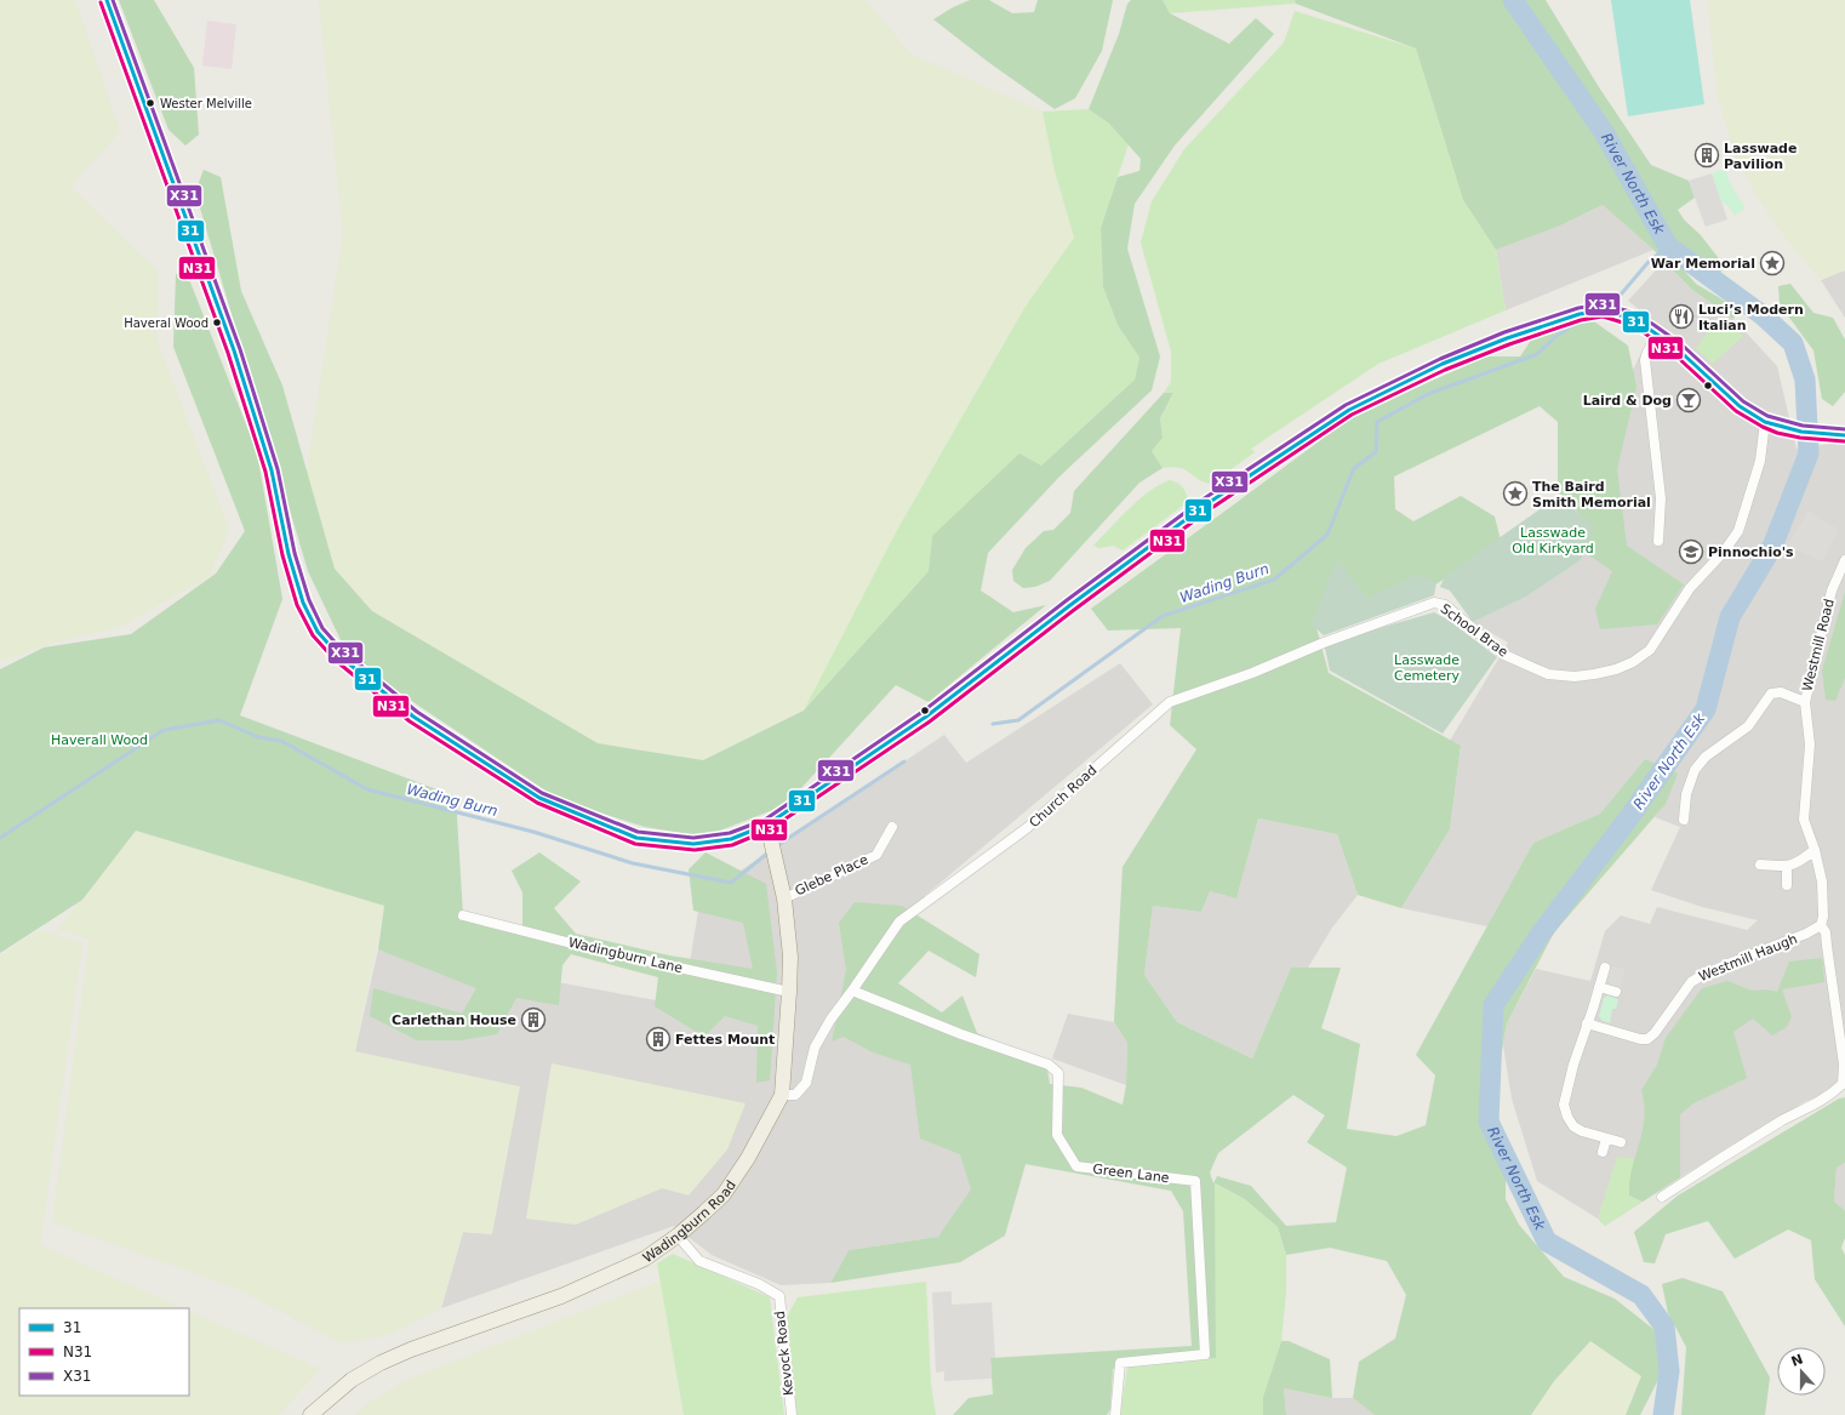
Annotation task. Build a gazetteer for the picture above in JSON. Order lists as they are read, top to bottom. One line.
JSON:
{"streets":{"main road":["Wadingburn Road"],"street":["School Brae","Westmill Road","Church Road","Glebe Place","Wadingburn Lane","Westmill Haugh","Green Lane","Kevock Road"]},"crossings":[["School Brae","Church Road"],["Westmill Road","Westmill Haugh"],["Church Road","Green Lane"],["Church Road","Wadingburn Road"],["Glebe Place","Wadingburn Road"],["Wadingburn Lane","Wadingburn Road"],["Wadingburn Road","Kevock Road"]],"water":["River North Esk","Wading Burn"],"parks":["Lasswade Old Kirkyard","Lasswade Cemetery","Haverall Wood"],"places":{"other":["Wester Melville","Haveral Wood"],"building":["Lasswade Pavilion","Carlethan House","Fettes Mount"],"place":["War Memorial","The Baird Smith Memorial"],"restaurant":["Luci’s Modern Italian"],"bar":["Laird & Dog"],"school or university":["Pinnochio's"]},"lines":["transit line 31","transit line X31","transit line N31"],"legend":["31","N31","X31"],"north":"top"}
